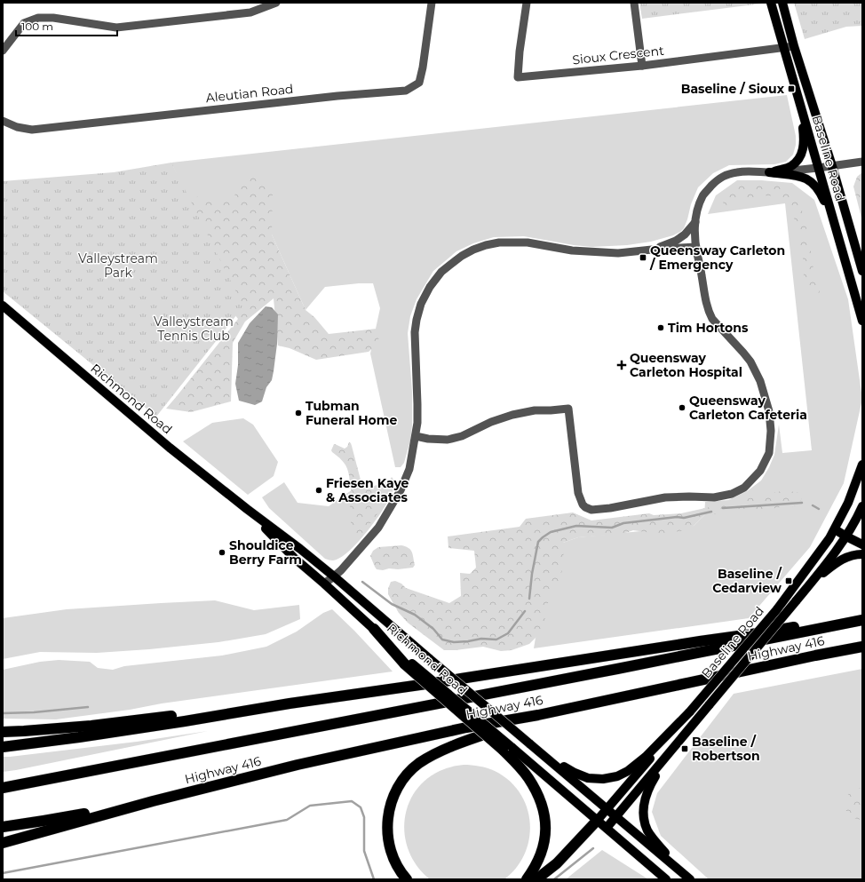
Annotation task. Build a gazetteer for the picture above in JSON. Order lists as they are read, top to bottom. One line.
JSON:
{"streets":{"highway":["Highway 416"],"main road":["Baseline Road","Richmond Road"],"street":["Sioux Crescent","Aleutian Road"]},"crossings":[["Sioux Crescent","Baseline Road"],["Baseline Road","Richmond Road"]],"parks":["Valleystream Park","Valleystream Tennis Club"],"places":{"transit":["Baseline / Sioux","Queensway Carleton / Emergency","Baseline / Cedarview","Baseline / Robertson"],"other":["Tim Hortons","Queensway Carleton Cafeteria","Tubman Funeral Home","Friesen Kaye & Associates","Shouldice Berry Farm"],"health":["Queensway Carleton Hospital"]},"scale_bar":"100 m"}
